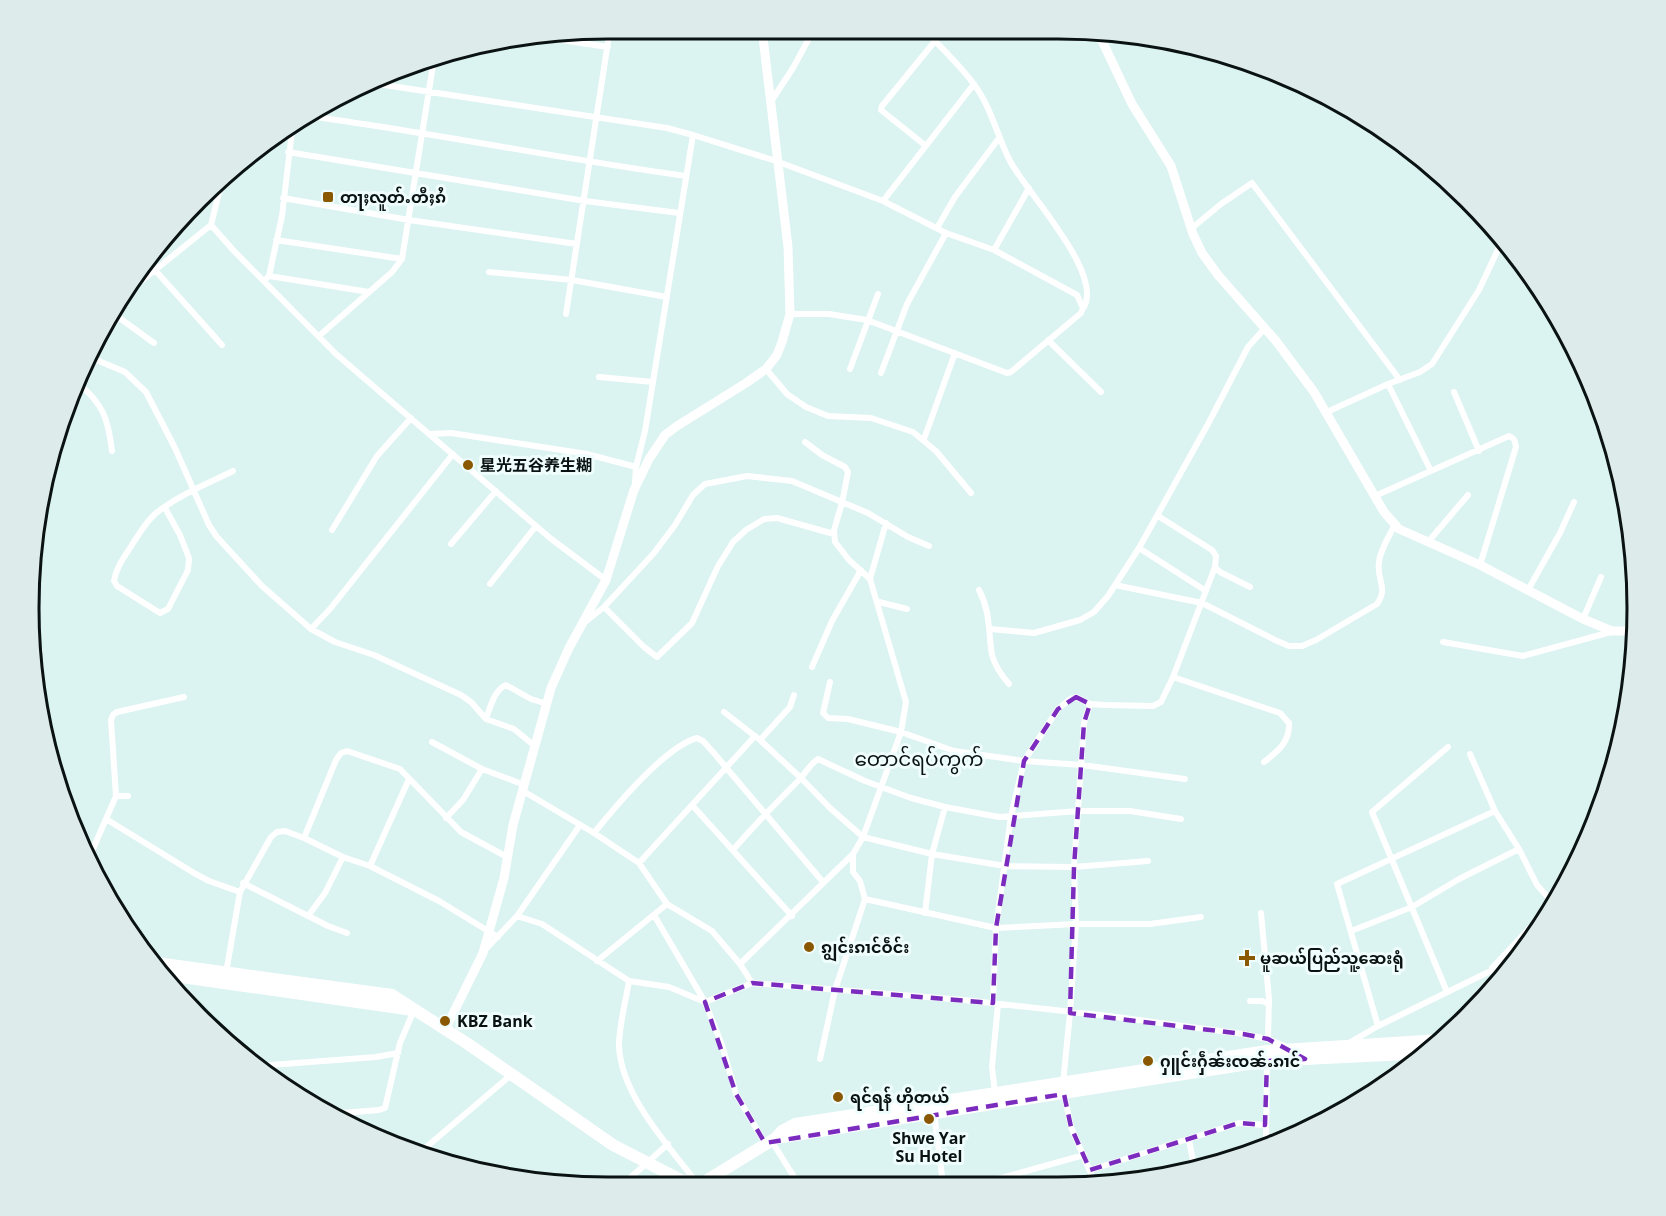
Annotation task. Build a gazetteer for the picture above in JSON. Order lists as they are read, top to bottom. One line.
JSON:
{"districts":["တောင်ရပ်ကွက်"],"places":{"transit":["တႃႈလူတ်ႉတီႈၵႆ"],"other":["星光五谷养生糊","ၵျွင်းၵၢင်ဝဵင်း","KBZ Bank","ႁူင်းႁဵၼ်းၸၼ်ႉၵၢင်","ရင်ရန် ဟိုတယ်","Shwe Yar Su Hotel"],"health":["မူဆယ်ပြည်သူ့ဆေးရုံ"]}}
